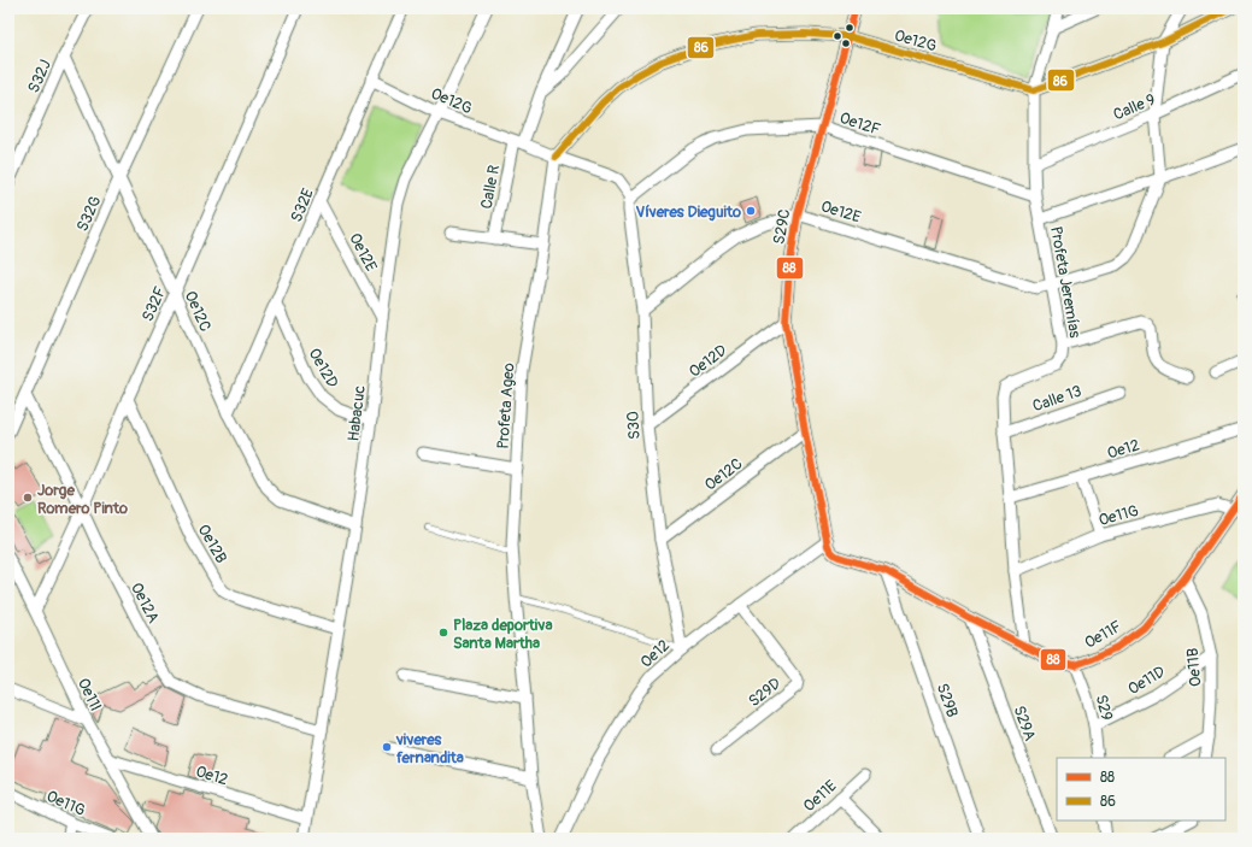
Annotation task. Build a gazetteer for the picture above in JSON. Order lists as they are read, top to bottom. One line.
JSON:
{"streets":{"street":["Oe12G","S32J","Calle 9","Oe12F","Calle R","S32E","Oe12E","S32G","S29C","Profeta Jeremías","S32F","Oe12C","Oe12D","Calle 13","Profeta Ageo","Habacuc","S30","Oe12","Oe11G","Oe12B","Oe12A","Oe11F","Oe11B","Oe11D","S29D","Oe11l","S29B","S29","S29A","Oe11E"]},"crossings":[["Oe12G","Calle R"],["Oe12G","S32E"],["Oe12G","S29C"],["Oe12G","Profeta Jeremías"],["Oe12G","Profeta Ageo"],["Oe12G","Habacuc"],["S32J","Oe12C"],["Calle 9","Profeta Jeremías"],["Oe12F","S29C"],["Oe12F","Profeta Jeremías"],["Oe12F","S30"],["S32E","Oe12E"],["S32E","Oe12C"],["S32E","Oe12D"],["Oe12E","S29C"],["Oe12E","Profeta Jeremías"],["Oe12E","Habacuc"],["Oe12E","S30"],["S32G","Oe12C"],["S32G","Oe12A"],["S29C","Oe12C"],["S29C","Oe12D"],["S29C","Oe12"],["S29C","Oe11F"],["Profeta Jeremías","Calle 13"],["Profeta Jeremías","Oe12"],["Profeta Jeremías","Oe11G"],["Profeta Jeremías","Oe11F"],["S32F","Oe12C"],["S32F","Oe12B"],["S32F","Oe12A"],["S32F","Oe11l"],["Oe12C","Habacuc"],["Oe12C","S30"],["Oe12D","Habacuc"],["Oe12D","S30"],["Habacuc","Oe12"],["Habacuc","Oe12B"],["Habacuc","Oe12A"],["S30","Oe12"],["Oe12","Oe11F"],["Oe12","S29D"],["Oe12","Oe11l"],["Oe11G","Oe11F"],["Oe11F","Oe11B"],["Oe11F","S29B"],["Oe11F","S29"],["Oe11F","S29A"],["Oe11B","Oe11D"],["Oe11D","S29"]],"places":["Víveres Dieguito","Jorge Romero Pinto","Plaza deportiva Santa Martha","viveres fernandita"],"lines":["transit line 88","transit line 86"],"legend":["88","86"]}
